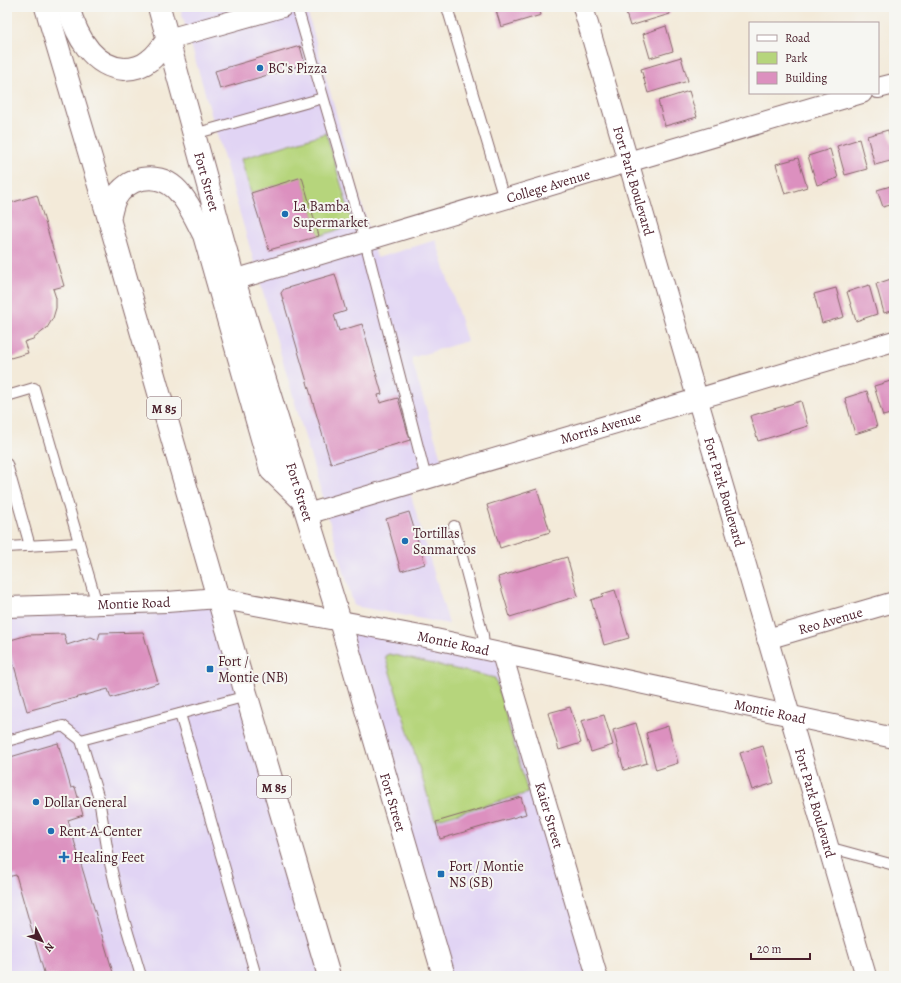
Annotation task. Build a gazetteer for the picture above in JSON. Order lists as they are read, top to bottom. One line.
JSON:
{"streets":{"main road":["Fort Street","M 85"],"street":["Fort Park Boulevard","College Avenue","Morris Avenue","Montie Road","Reo Avenue","Kaier Street"]},"crossings":[["Fort Park Boulevard","College Avenue"],["Fort Park Boulevard","Morris Avenue"],["Fort Park Boulevard","Montie Road"],["Fort Park Boulevard","Reo Avenue"],["Fort Street","College Avenue"],["Fort Street","Morris Avenue"],["Fort Street","Montie Road"],["M 85","Montie Road"],["Montie Road","Kaier Street"]],"places":{"other":["BC's Pizza","La Bamba Supermarket","Tortillas Sanmarcos","Dollar General","Rent-A-Center"],"transit":["Fort / Montie (NB)","Fort / Montie NS (SB)"],"health":["Healing Feet"]},"legend":["Road","Park","Building"],"scale_bar":"20 m","north":"bottom right"}
